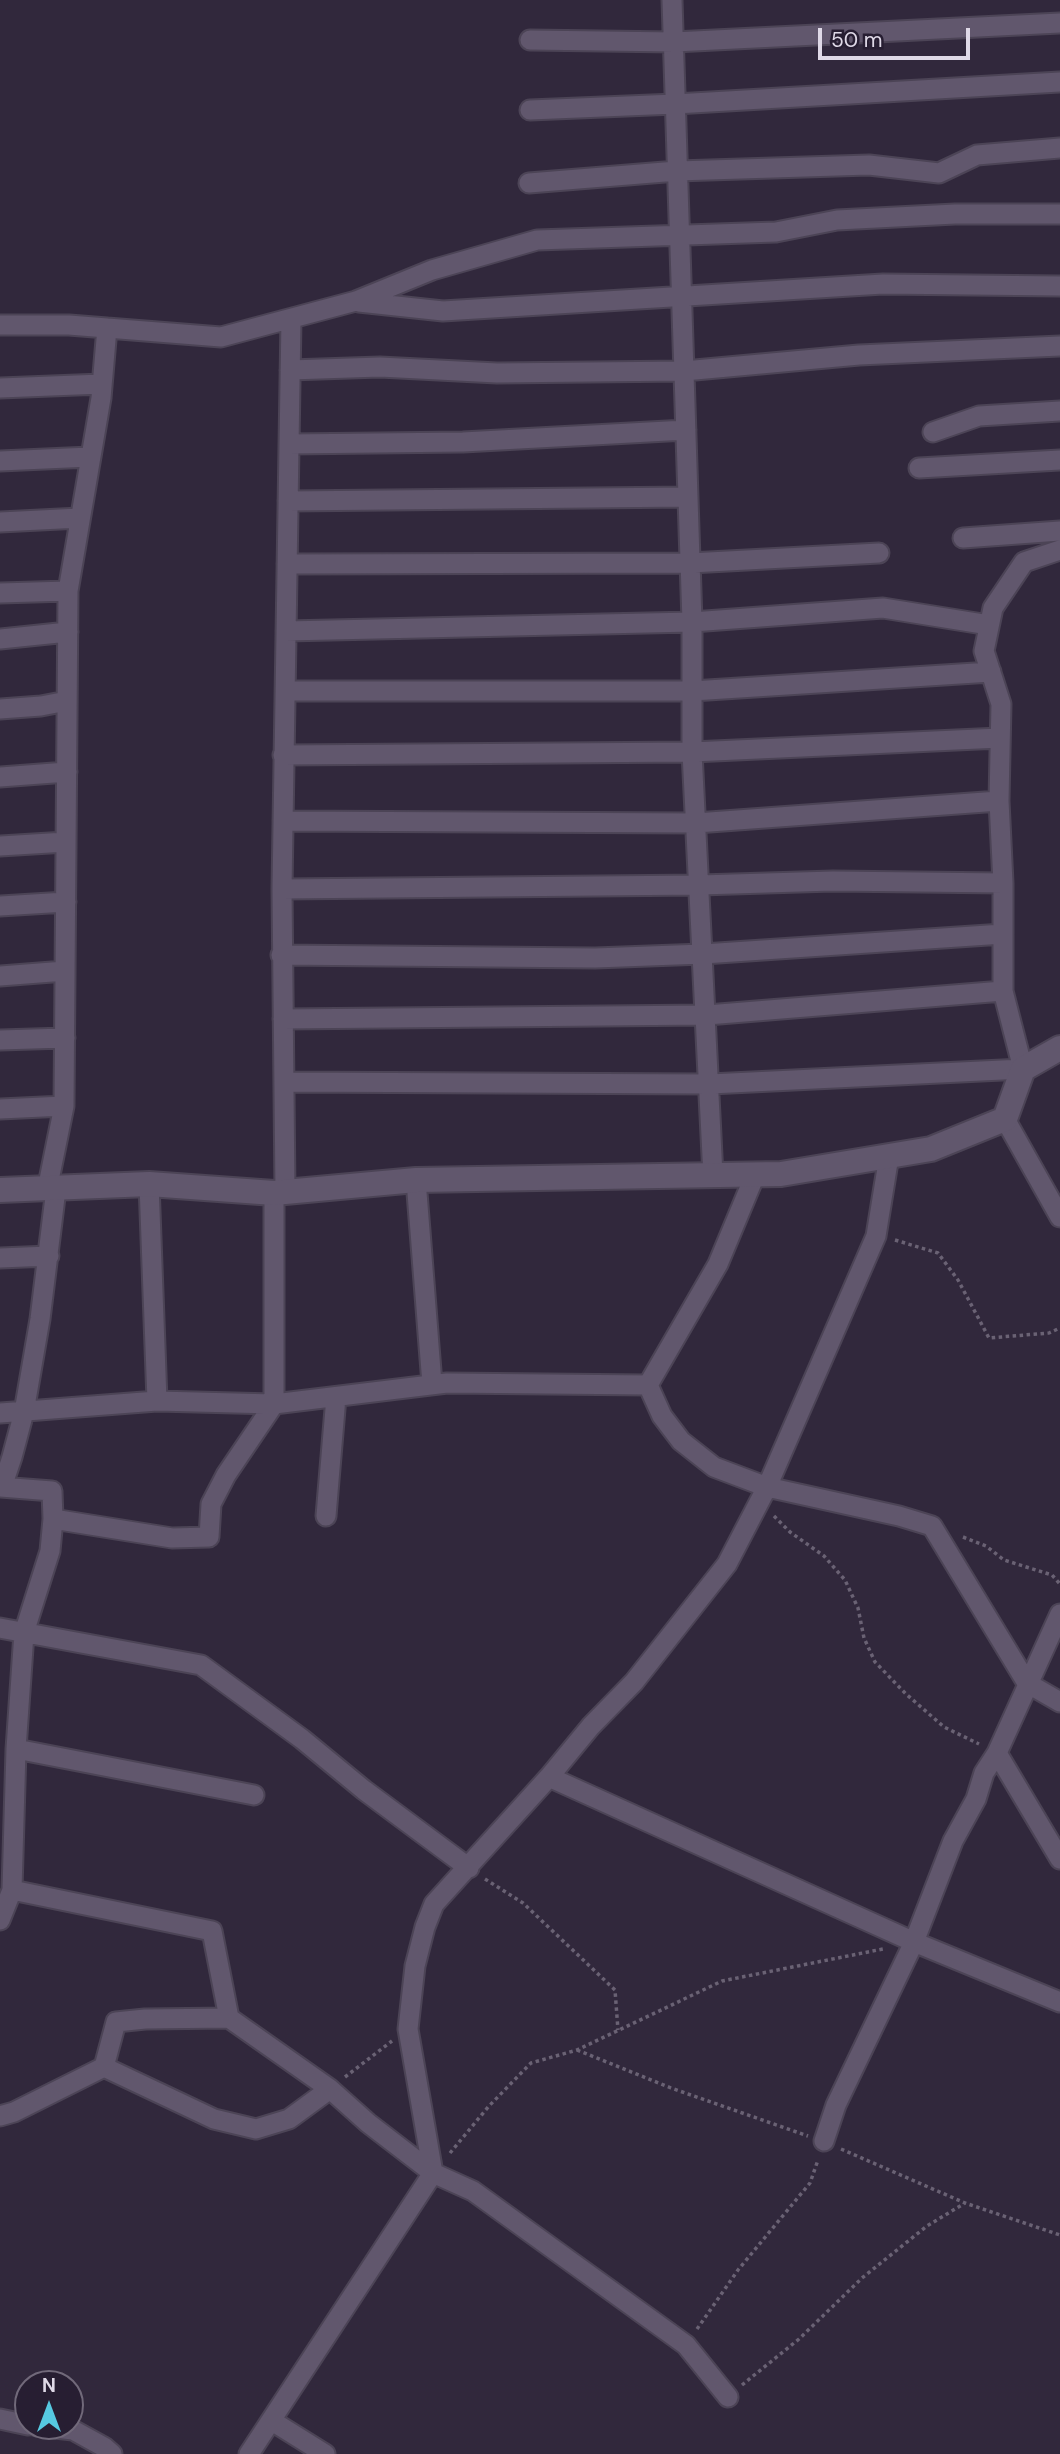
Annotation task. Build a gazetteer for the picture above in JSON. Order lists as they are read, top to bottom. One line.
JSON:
{"scale_bar":"50 m","north":"top"}
